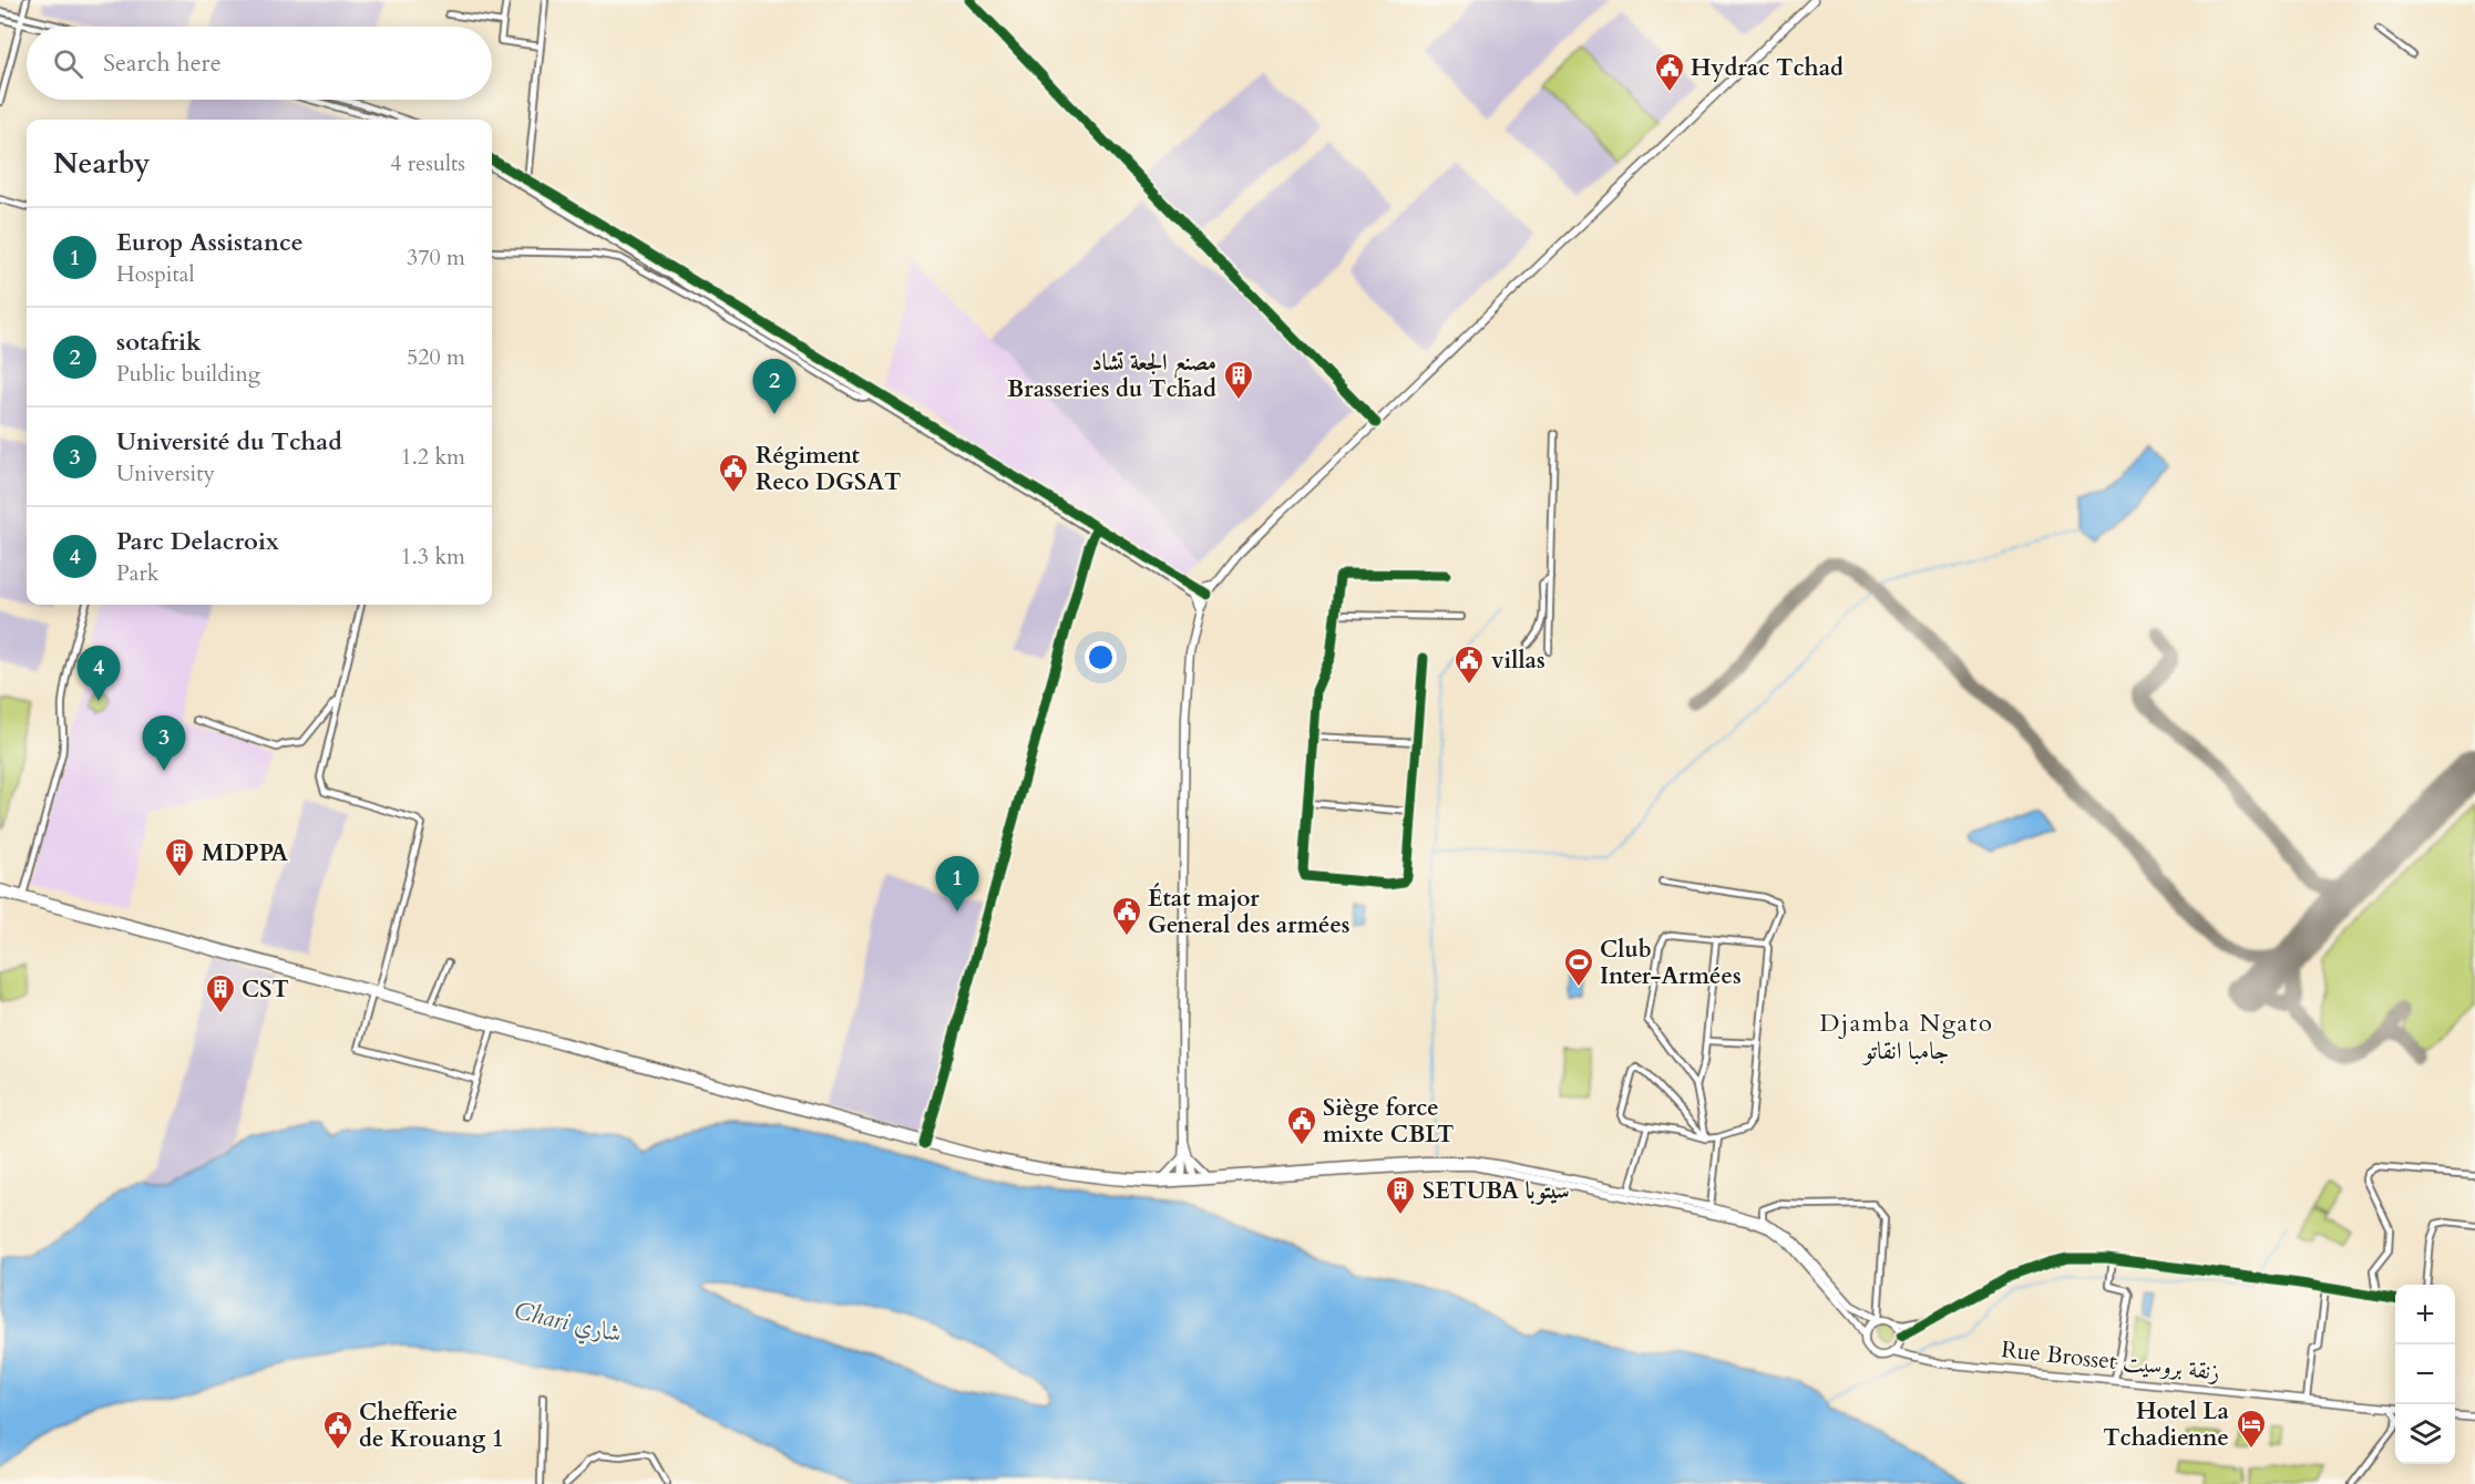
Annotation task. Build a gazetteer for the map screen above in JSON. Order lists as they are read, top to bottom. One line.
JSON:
{"streets":{"main road":["Rue Brosset زنقة بروسيت"]},"districts":["Djamba Ngato جامبا انقاتو"],"water":["Chari شاري"],"places":{"public building":["Hydrac Tchad","Régiment Reco DGSAT","villas","État major General des armées","Siège force mixte CBLT","Chefferie de Krouang 1"],"building":["مصنع الجعة تشاد Brasseries du Tchad","MDPPA","CST","SETUBA سيتوبا"],"sports":["Club Inter-Armées"],"hotel":["Hotel La Tchadienne"]},"page":{"search":"Search here","heading":["Nearby","4 results"],"list":[{"mark":"1","name":"Europ Assistance","note":"Hospital","value":"370 m"},{"mark":"2","name":"sotafrik","note":"Public building","value":"520 m"},{"mark":"3","name":"Université du Tchad","note":"University","value":"1.2 km"},{"mark":"4","name":"Parc Delacroix","note":"Park","value":"1.3 km"}],"pins":["2","4","3","1"],"map_buttons":["+","−"]}}
